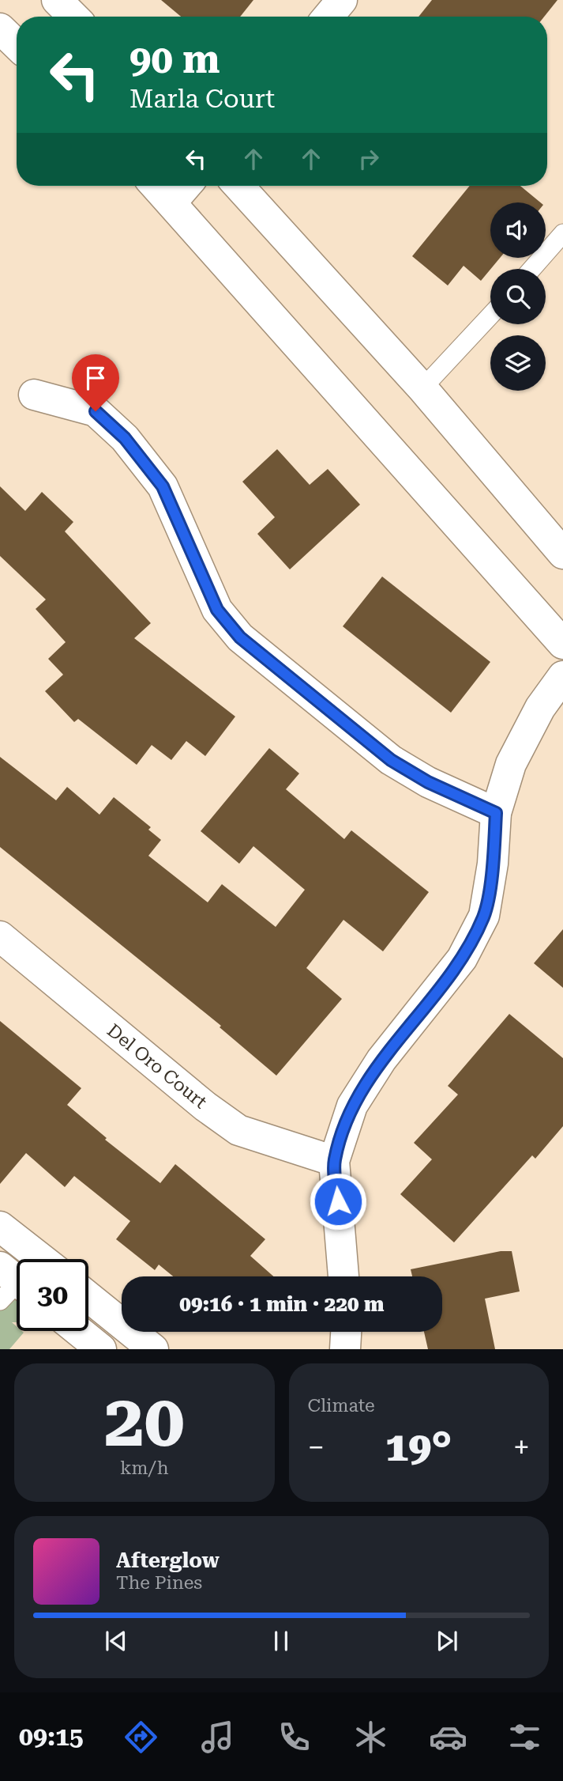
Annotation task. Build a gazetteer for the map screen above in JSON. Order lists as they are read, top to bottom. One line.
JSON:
{"streets":{"street":["Del Oro Court"]},"page":{"turn":["90 m","Marla Court"],"limit":"30","trip":"09:16 · 1 min · 220 m","tile":[["20","km/h"],"Climate"],"heat":["−","19°","+"],"song":["Afterglow","The Pines"],"tabs":"09:15"}}
